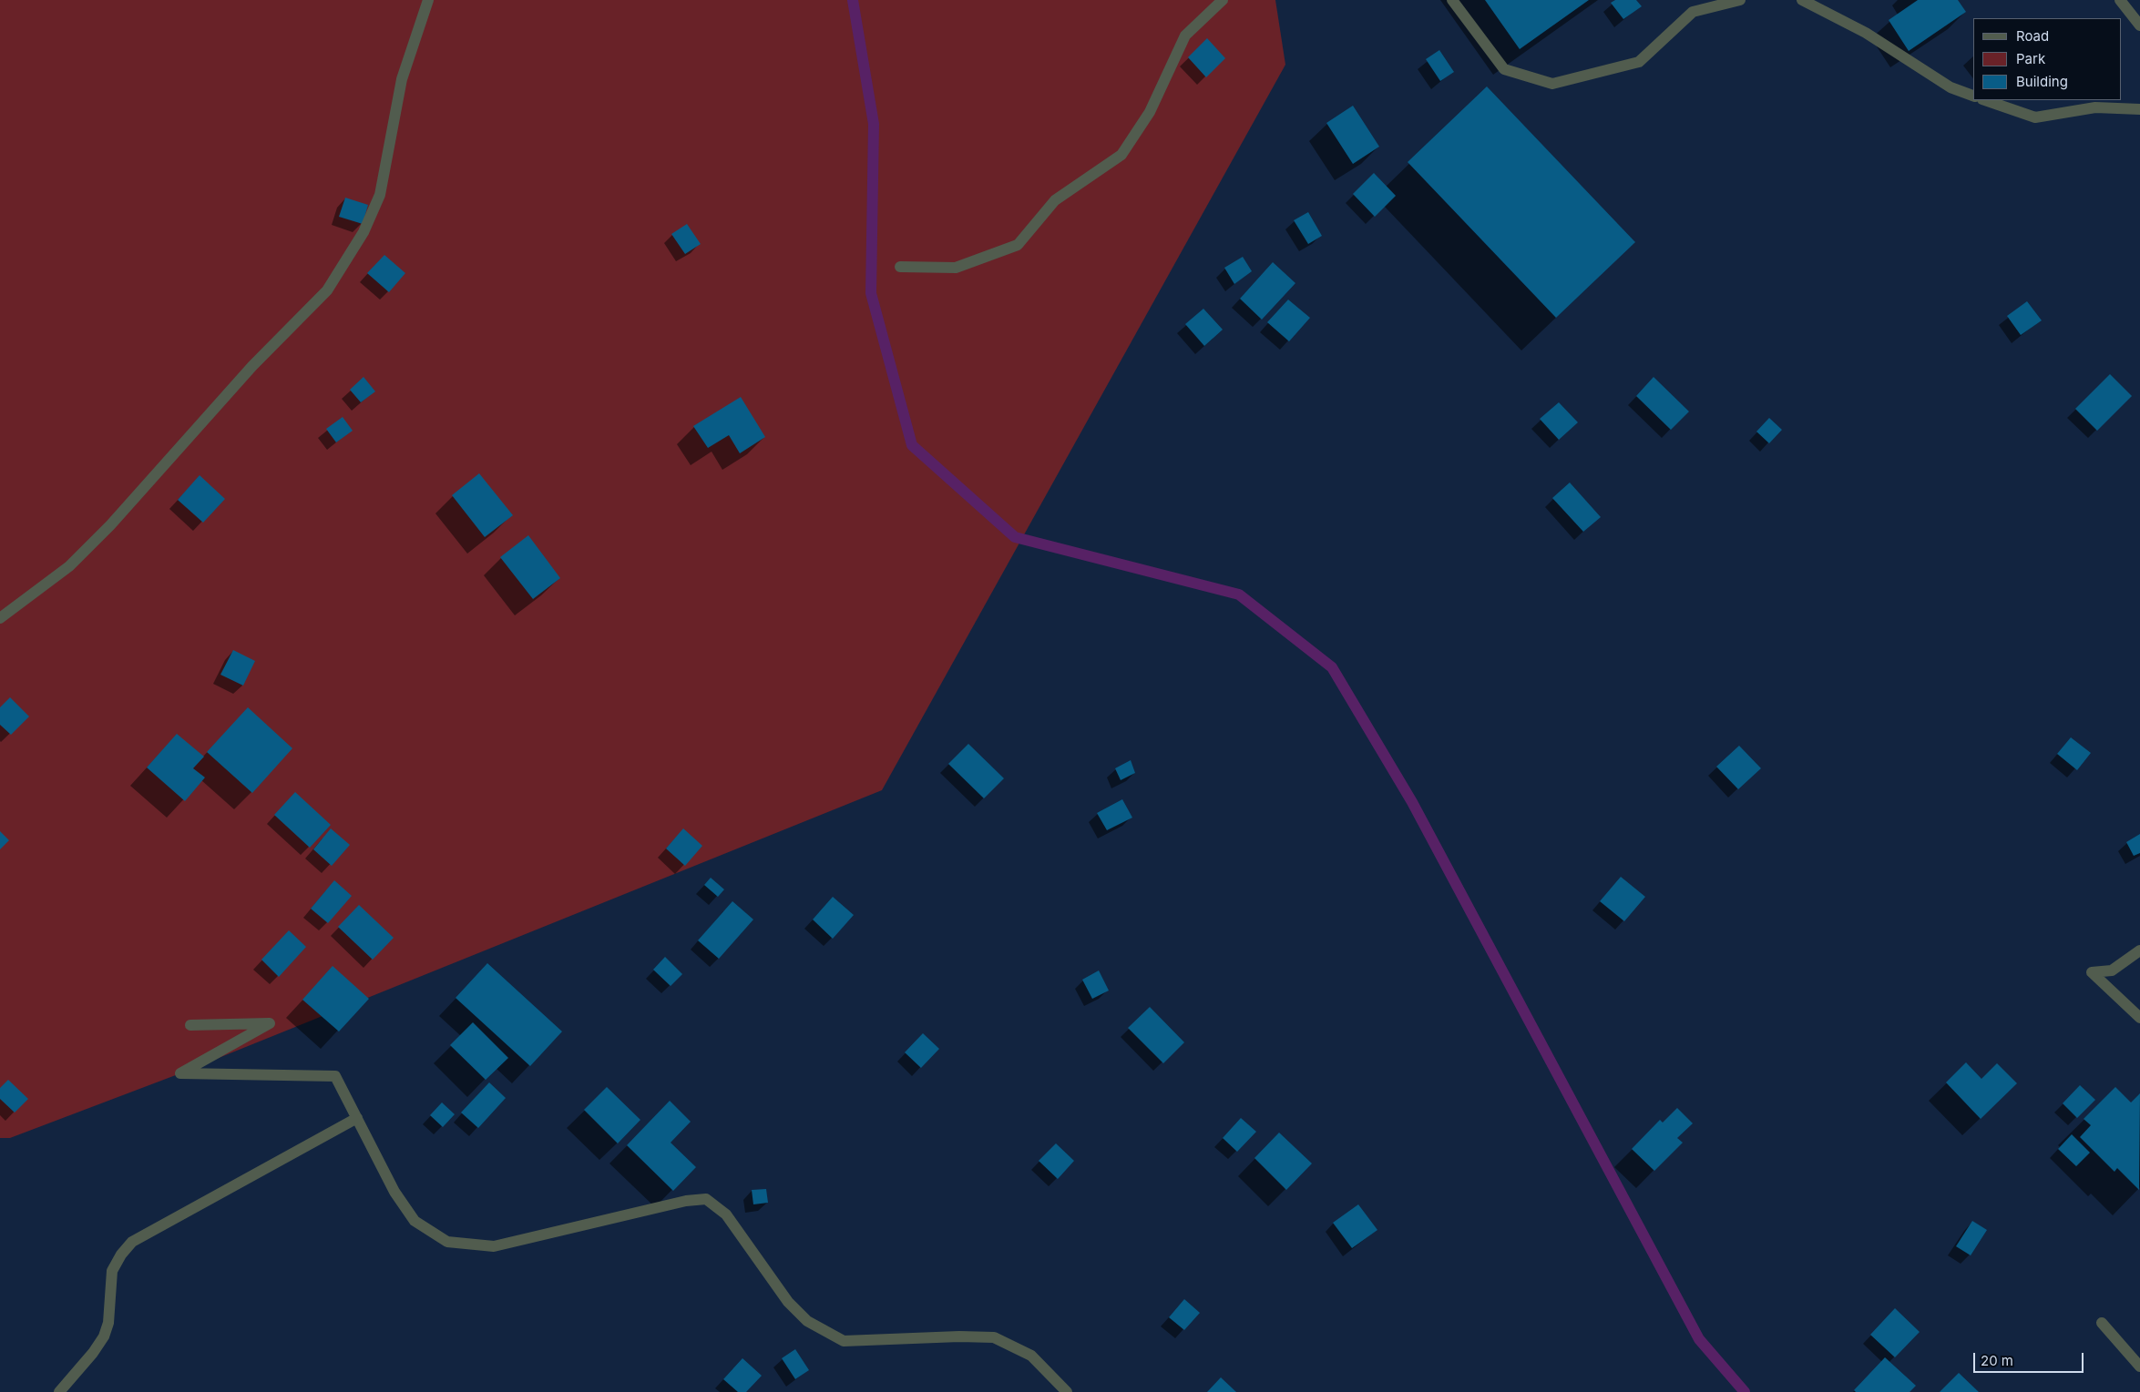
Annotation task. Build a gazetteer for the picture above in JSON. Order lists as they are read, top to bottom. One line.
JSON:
{"legend":["Road","Park","Building"],"scale_bar":"20 m"}
